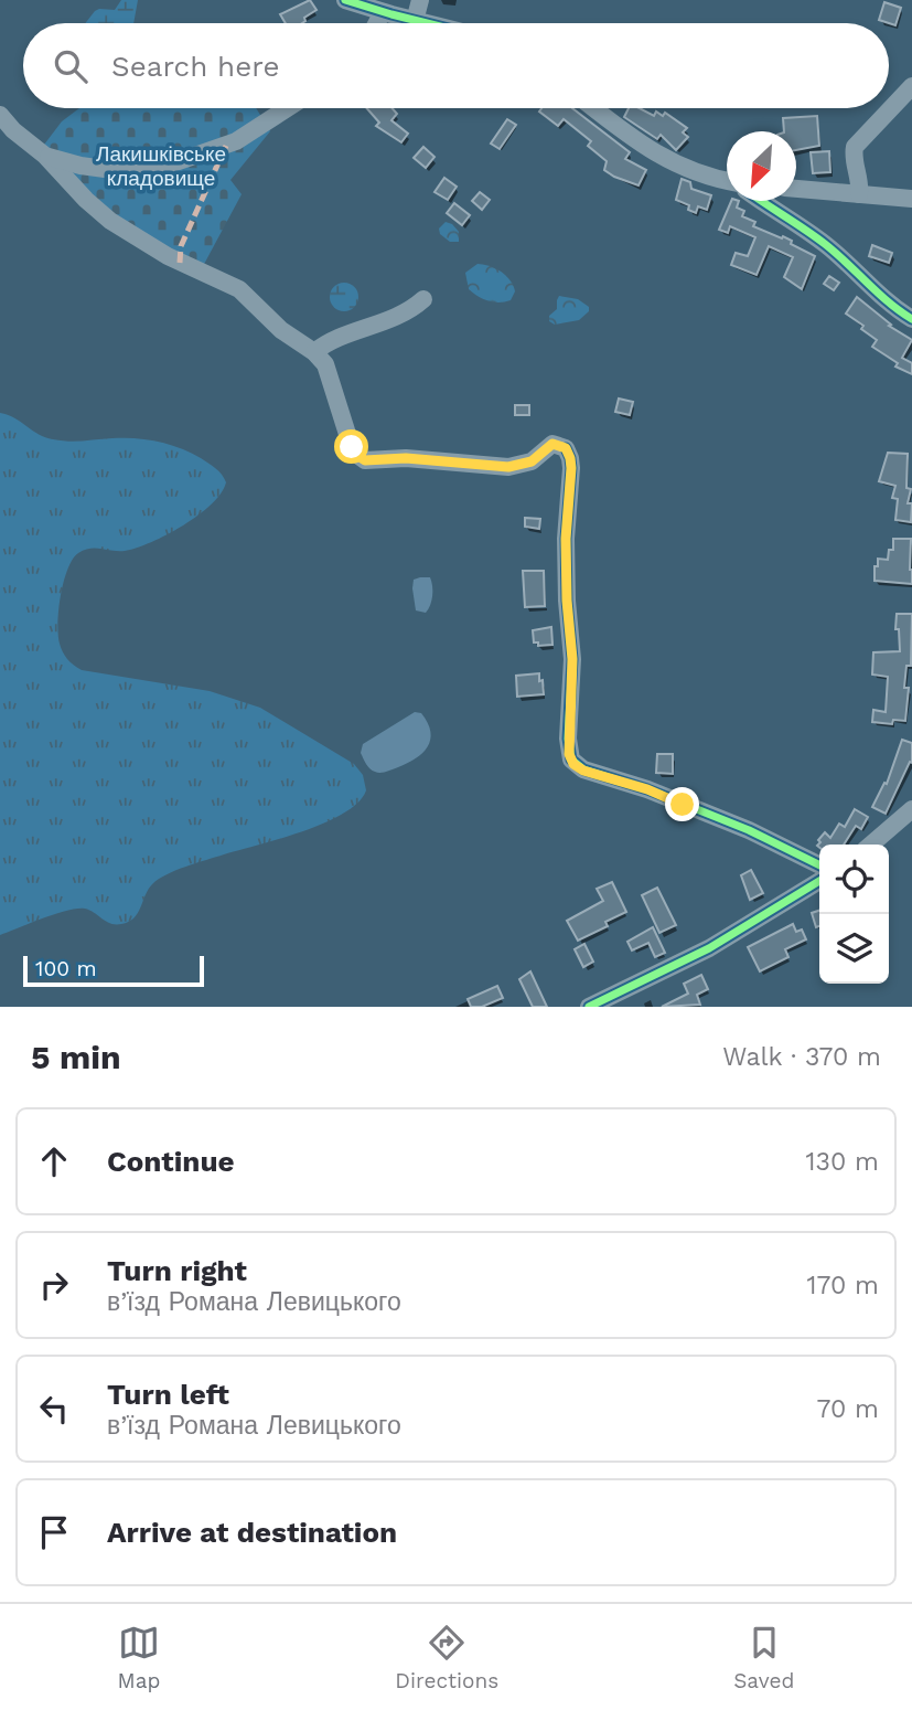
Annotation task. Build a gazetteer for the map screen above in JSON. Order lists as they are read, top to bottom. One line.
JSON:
{"parks":["Лакишківське кладовище"],"scale_bar":"100 m","north":"bottom left","page":{"search":"Search here","scale":"100 m","heading":["5 min","Walk · 370 m"],"list":[["Continue","130 m"],["Turn right","в’їзд Романа Левицького","170 m"],["Turn left","в’їзд Романа Левицького","70 m"],"Arrive at destination"],"nav":["Map","Directions","Saved"]}}
